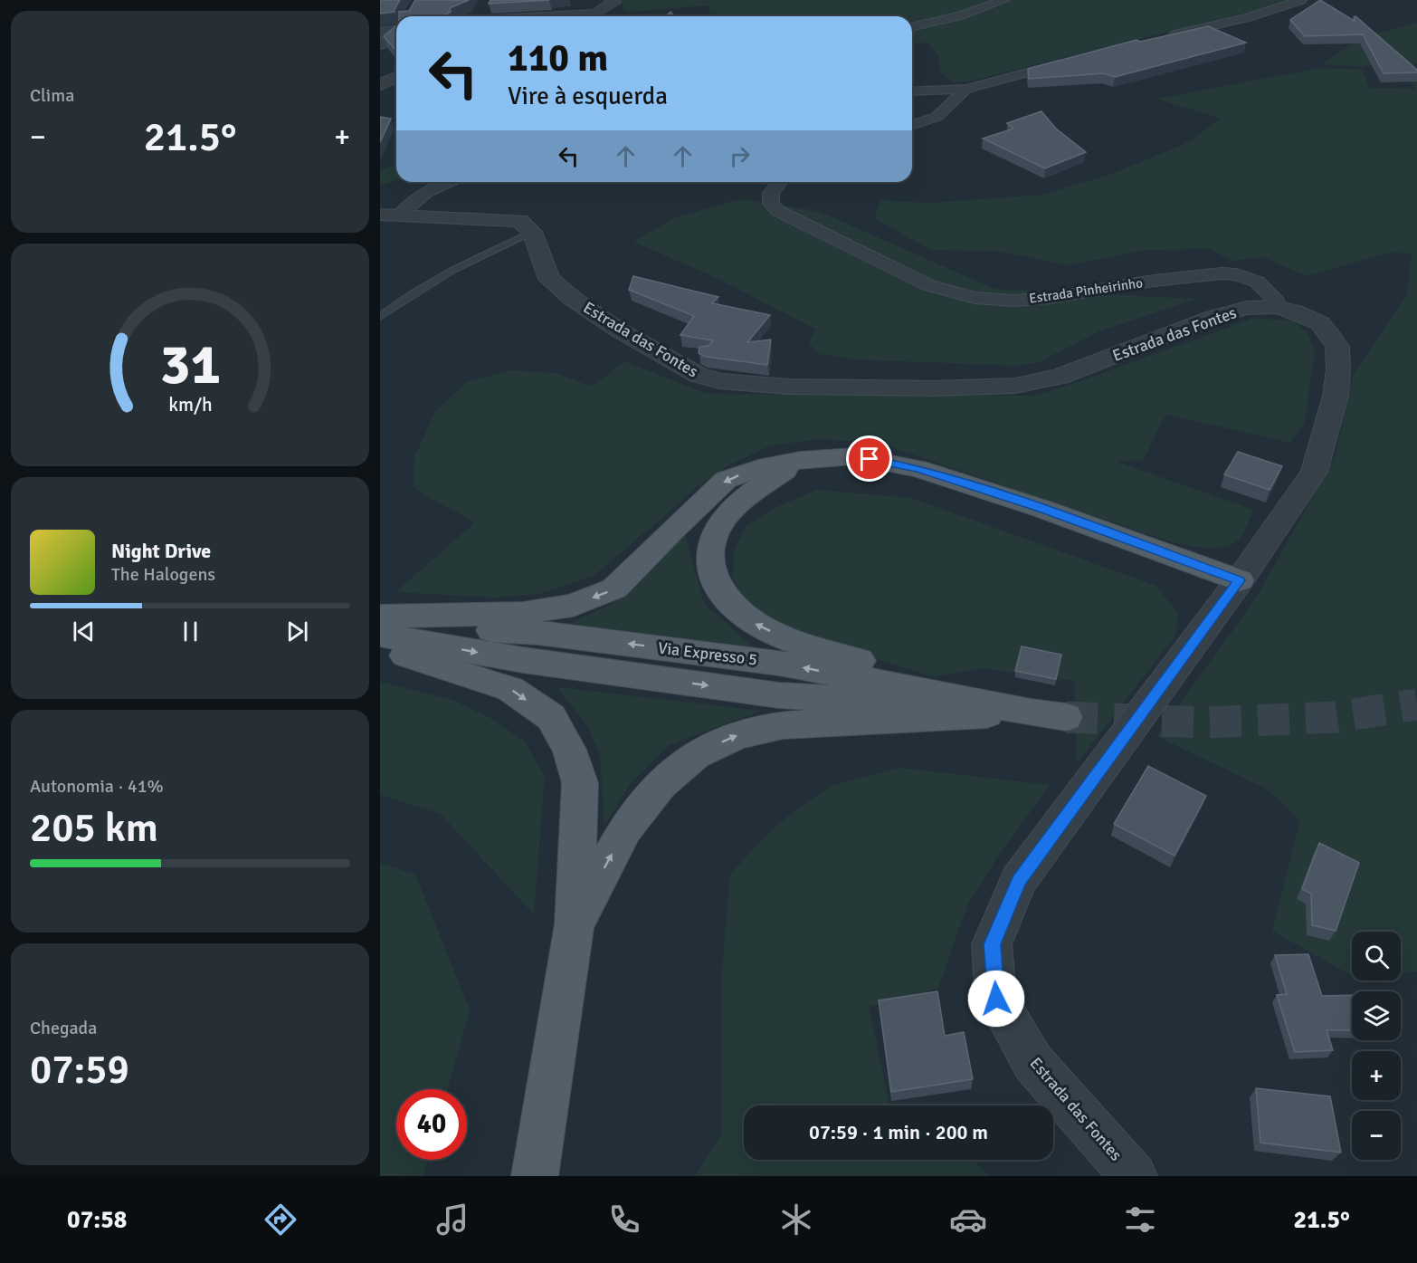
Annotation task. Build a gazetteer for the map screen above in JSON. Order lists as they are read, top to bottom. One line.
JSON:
{"streets":{"main road":["Via Expresso 5"],"street":["Estrada Pinheirinho","Estrada das Fontes"]},"crossings":[["Estrada Pinheirinho","Estrada das Fontes"]],"page":{"tile":["Clima",["Autonomia · 41%","205 km"],["Chegada","07:59"]],"turn":["110 m","Vire à esquerda"],"heat":["−","21.5°","+"],"song":["Night Drive","The Halogens"],"map_buttons":["+","−"],"limit":"40","trip":"07:59 · 1 min · 200 m","tabs":["07:58","21.5°"],"gauge":["31","km/h"]}}
